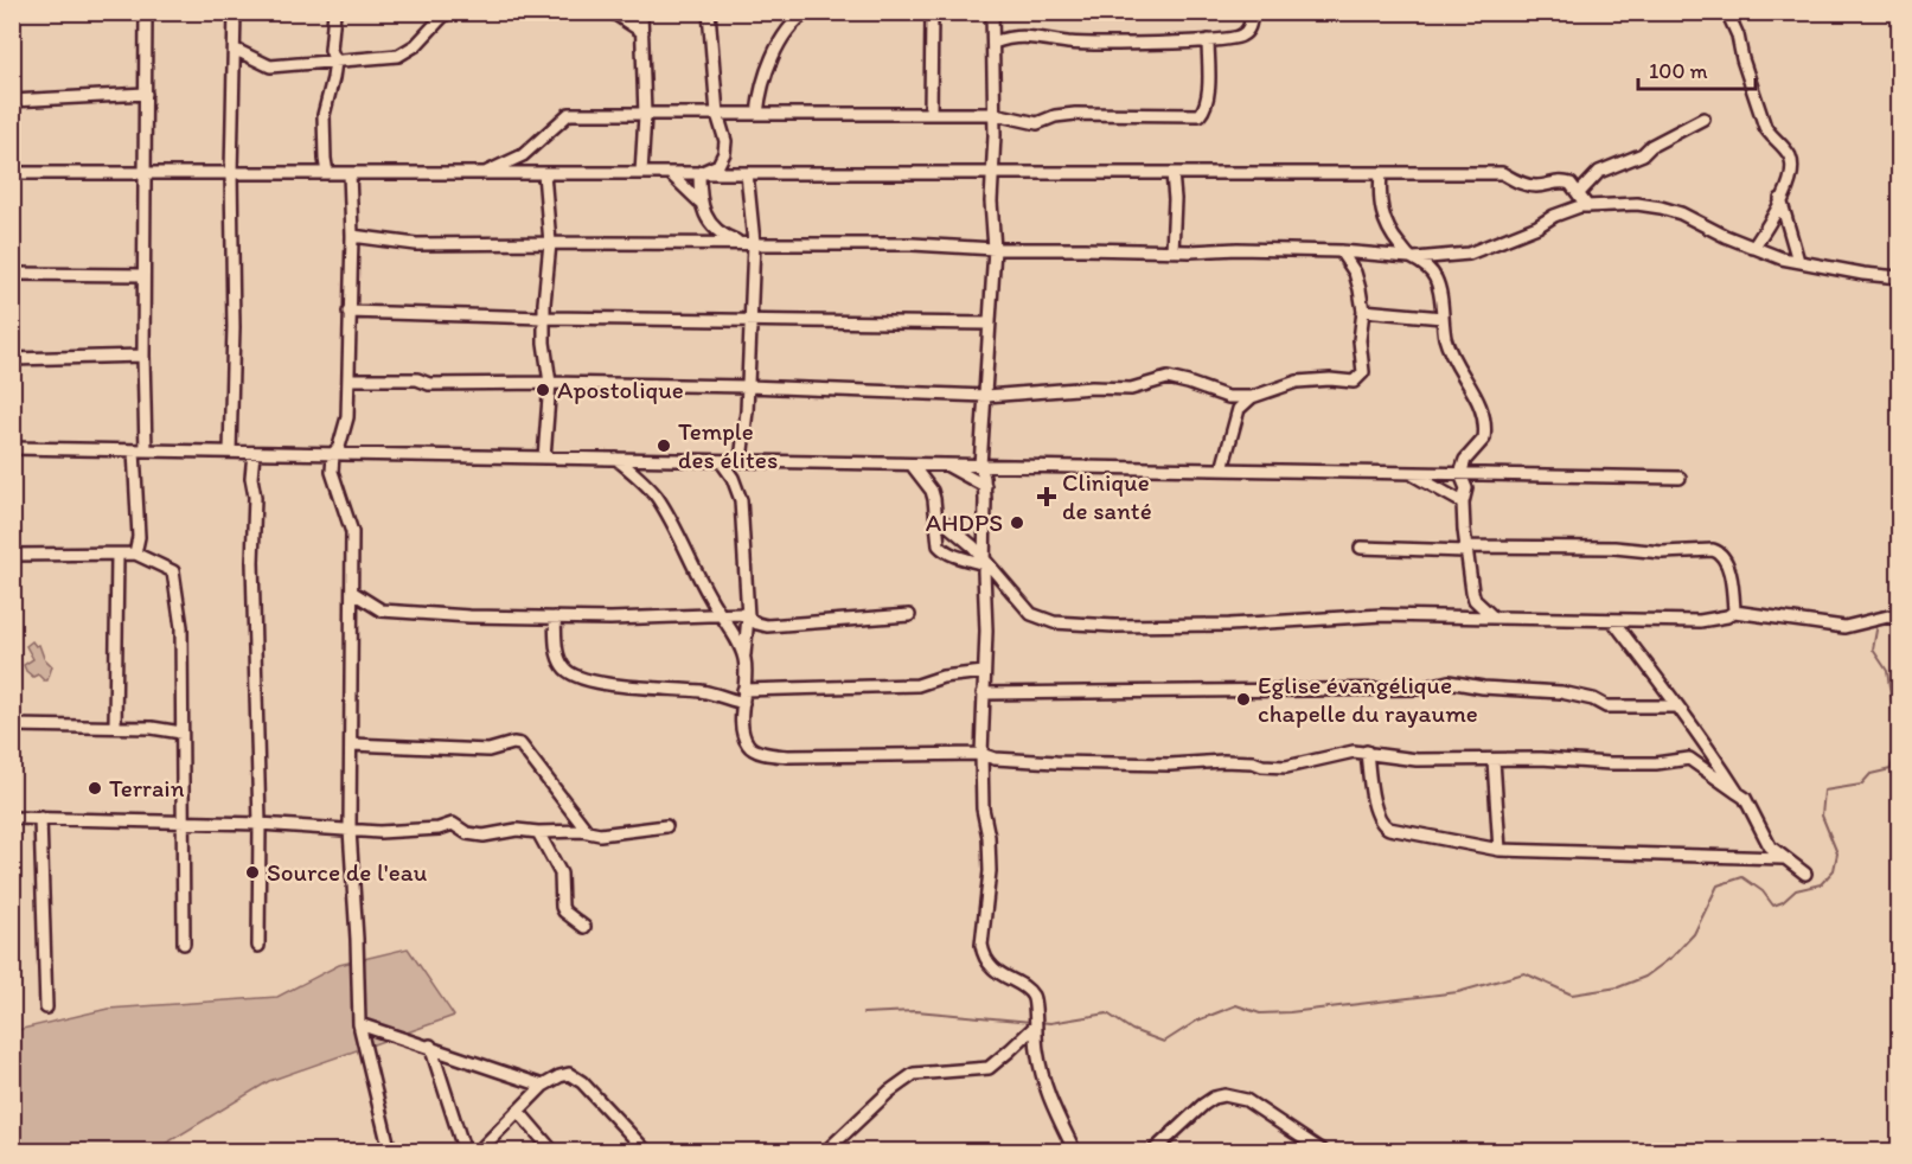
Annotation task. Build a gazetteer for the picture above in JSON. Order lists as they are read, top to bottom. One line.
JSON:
{"places":{"other":["Apostolique","Temple des élites","AHDPS","Eglise évangélique chapelle du rayaume","Terrain","Source de l'eau"],"health":["Clinique de santé"]},"scale_bar":"100 m"}
